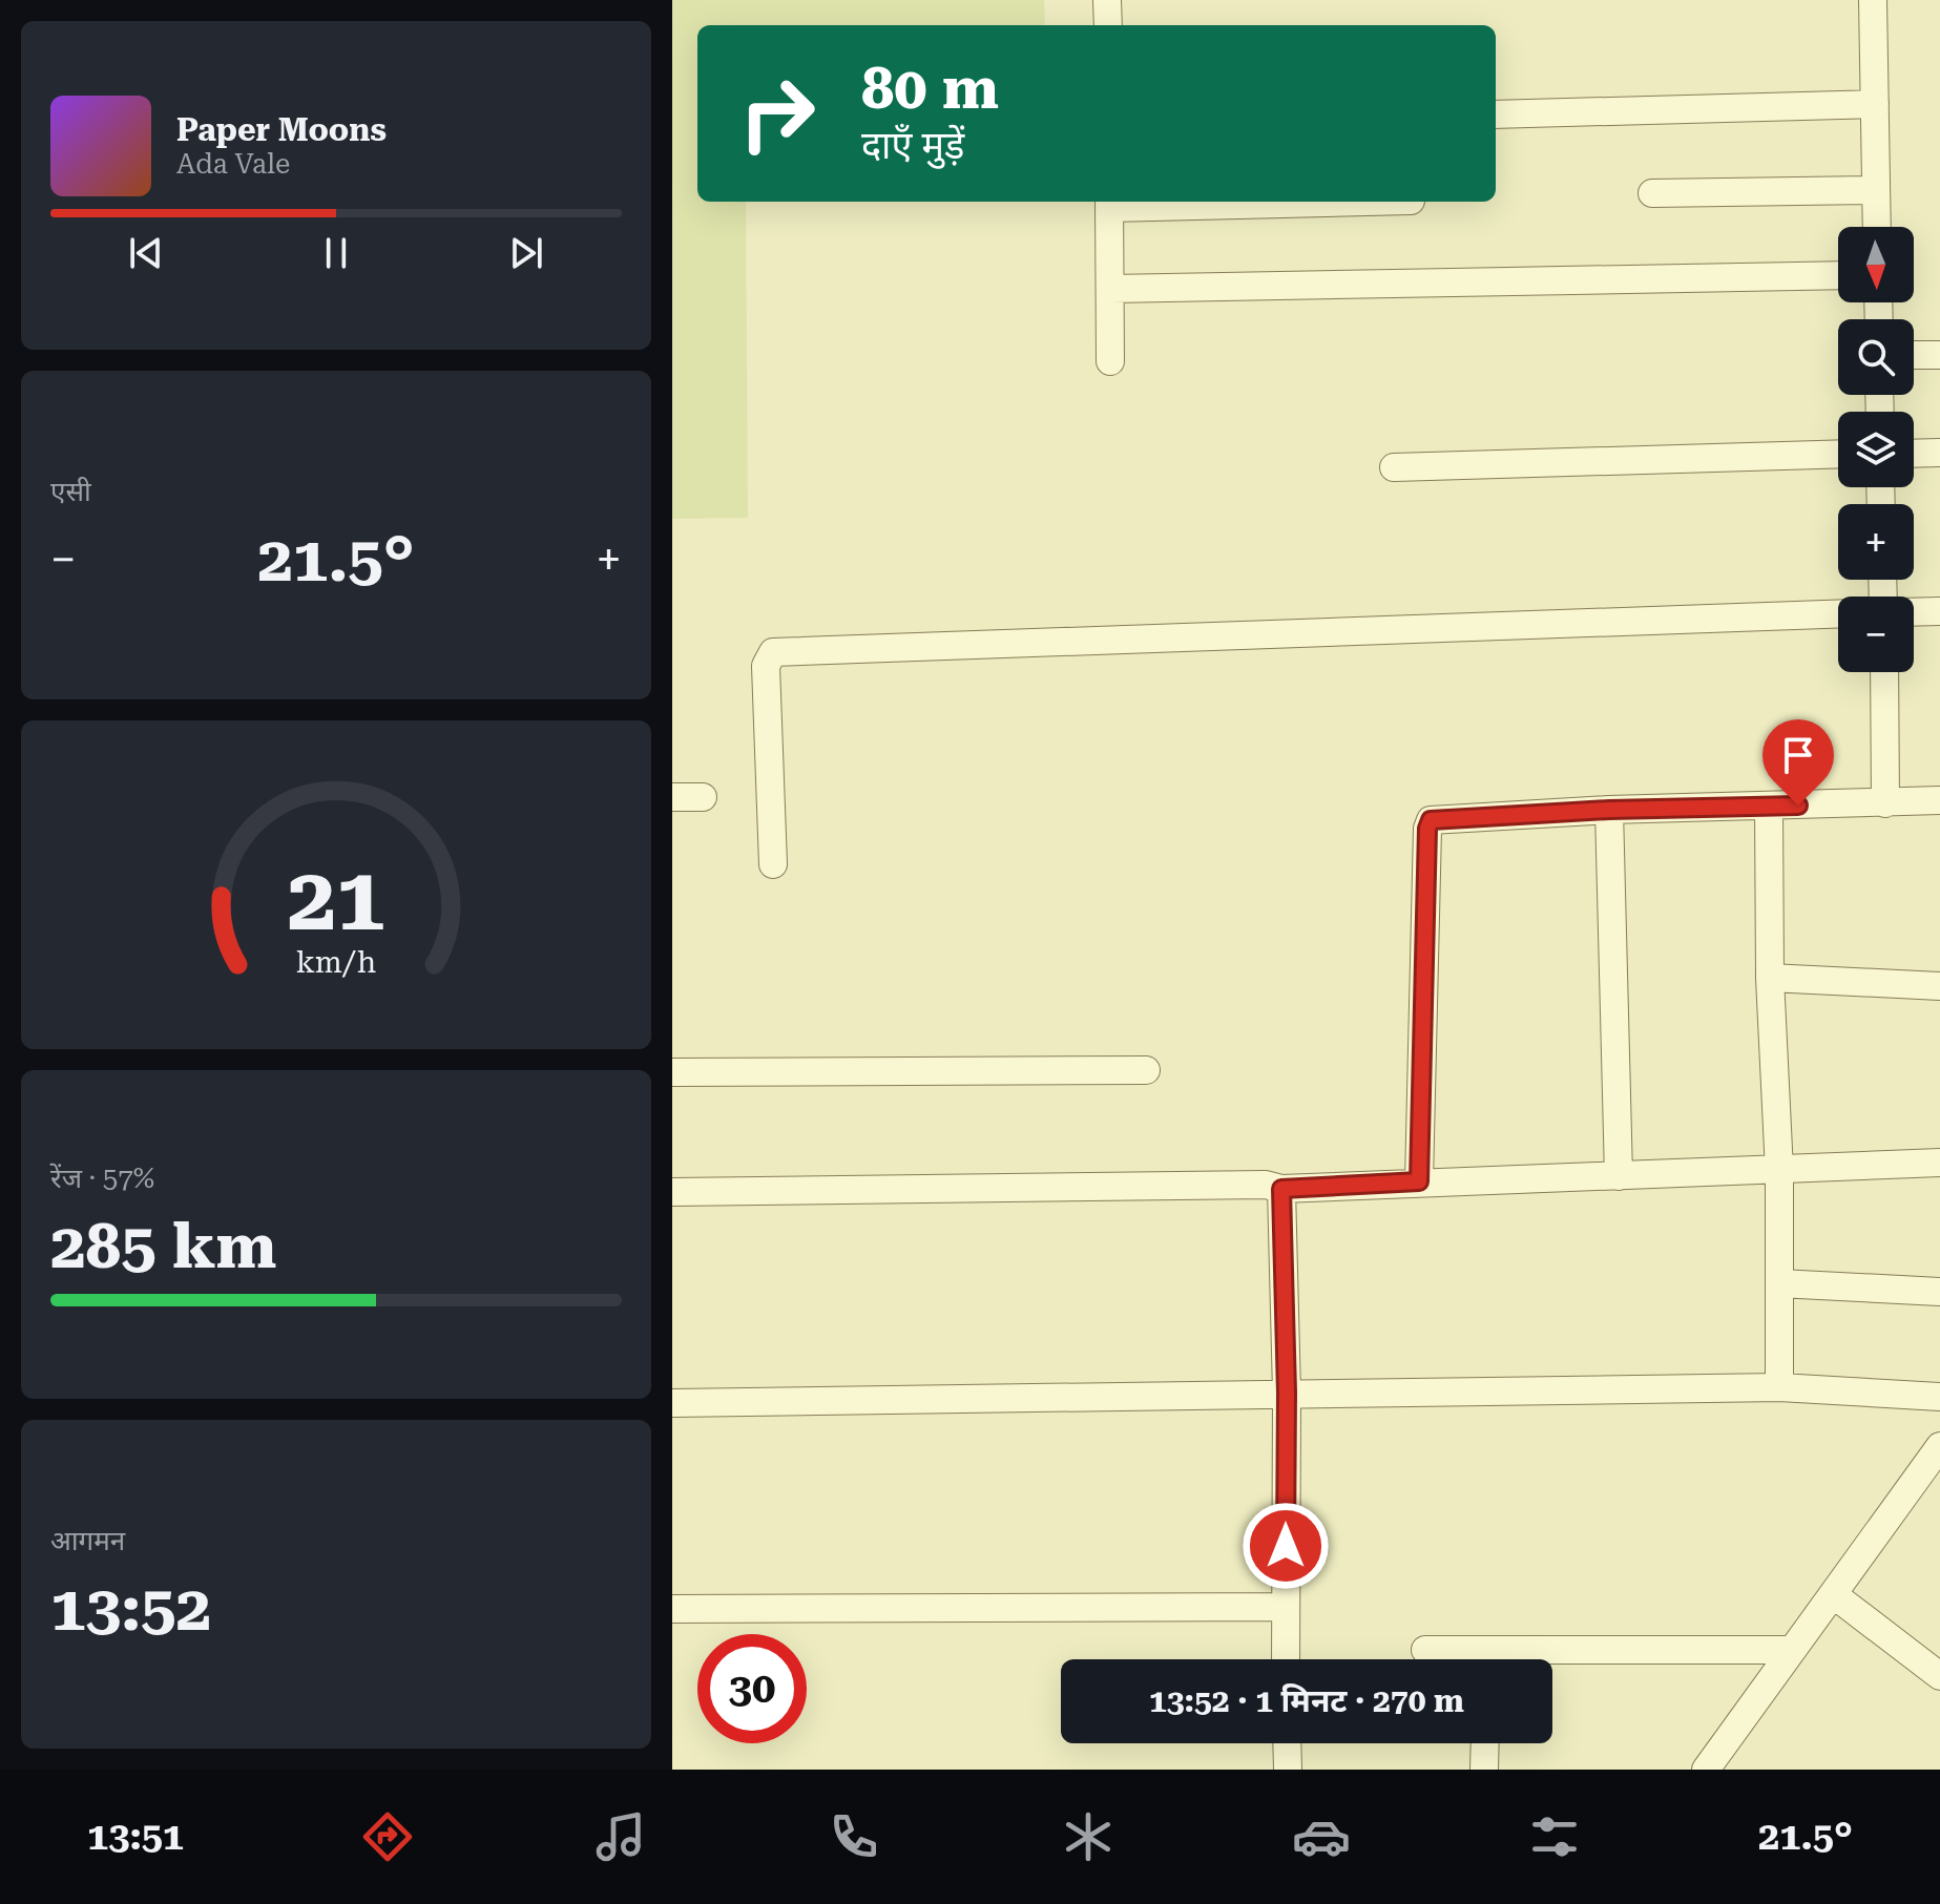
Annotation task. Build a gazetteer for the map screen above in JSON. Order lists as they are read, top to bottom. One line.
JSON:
{"north":"bottom","page":{"turn":["80 m","दाएँ मुड़ें"],"song":["Paper Moons","Ada Vale"],"map_buttons":["+","−"],"tile":["एसी",["रेंज · 57%","285 km"],["आगमन","13:52"]],"heat":["−","21.5°","+"],"limit":"30","trip":"13:52 · 1 मिनट · 270 m","tabs":["13:51","21.5°"],"gauge":["21","km/h"]}}
